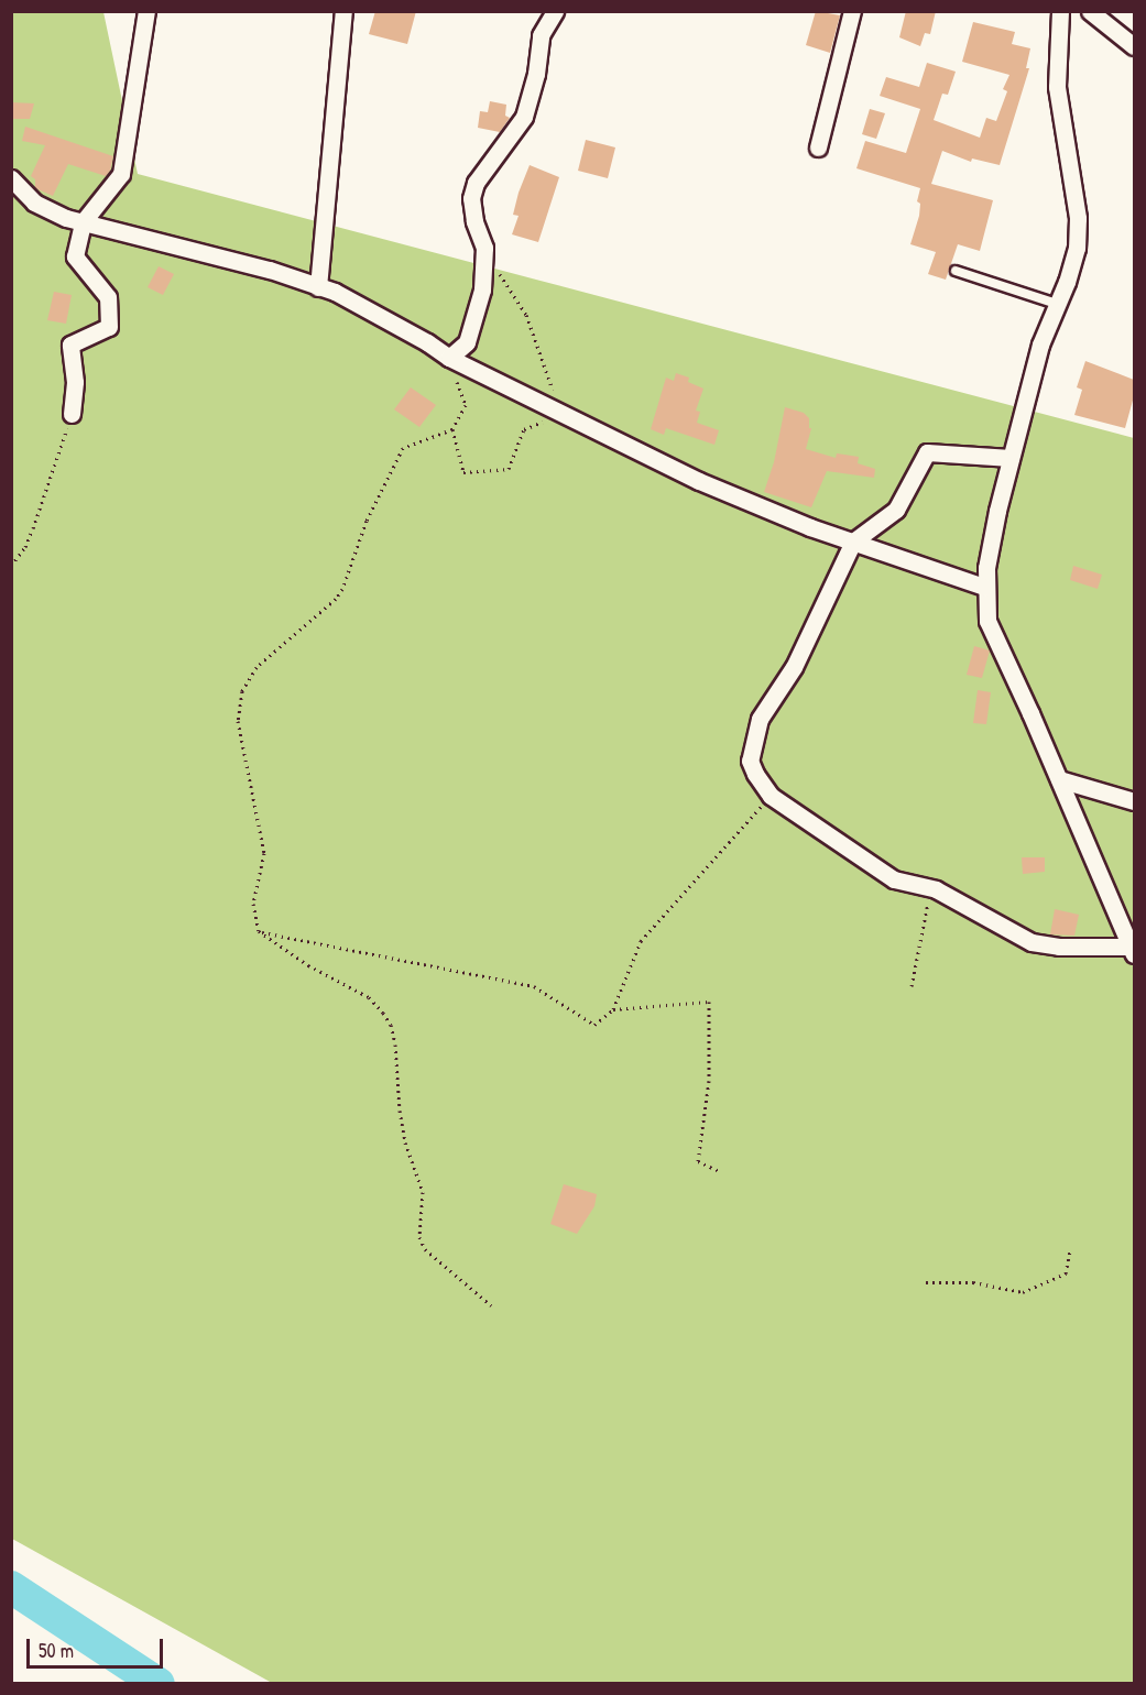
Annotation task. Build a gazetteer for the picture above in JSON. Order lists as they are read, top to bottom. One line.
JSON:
{"scale_bar":"50 m"}
